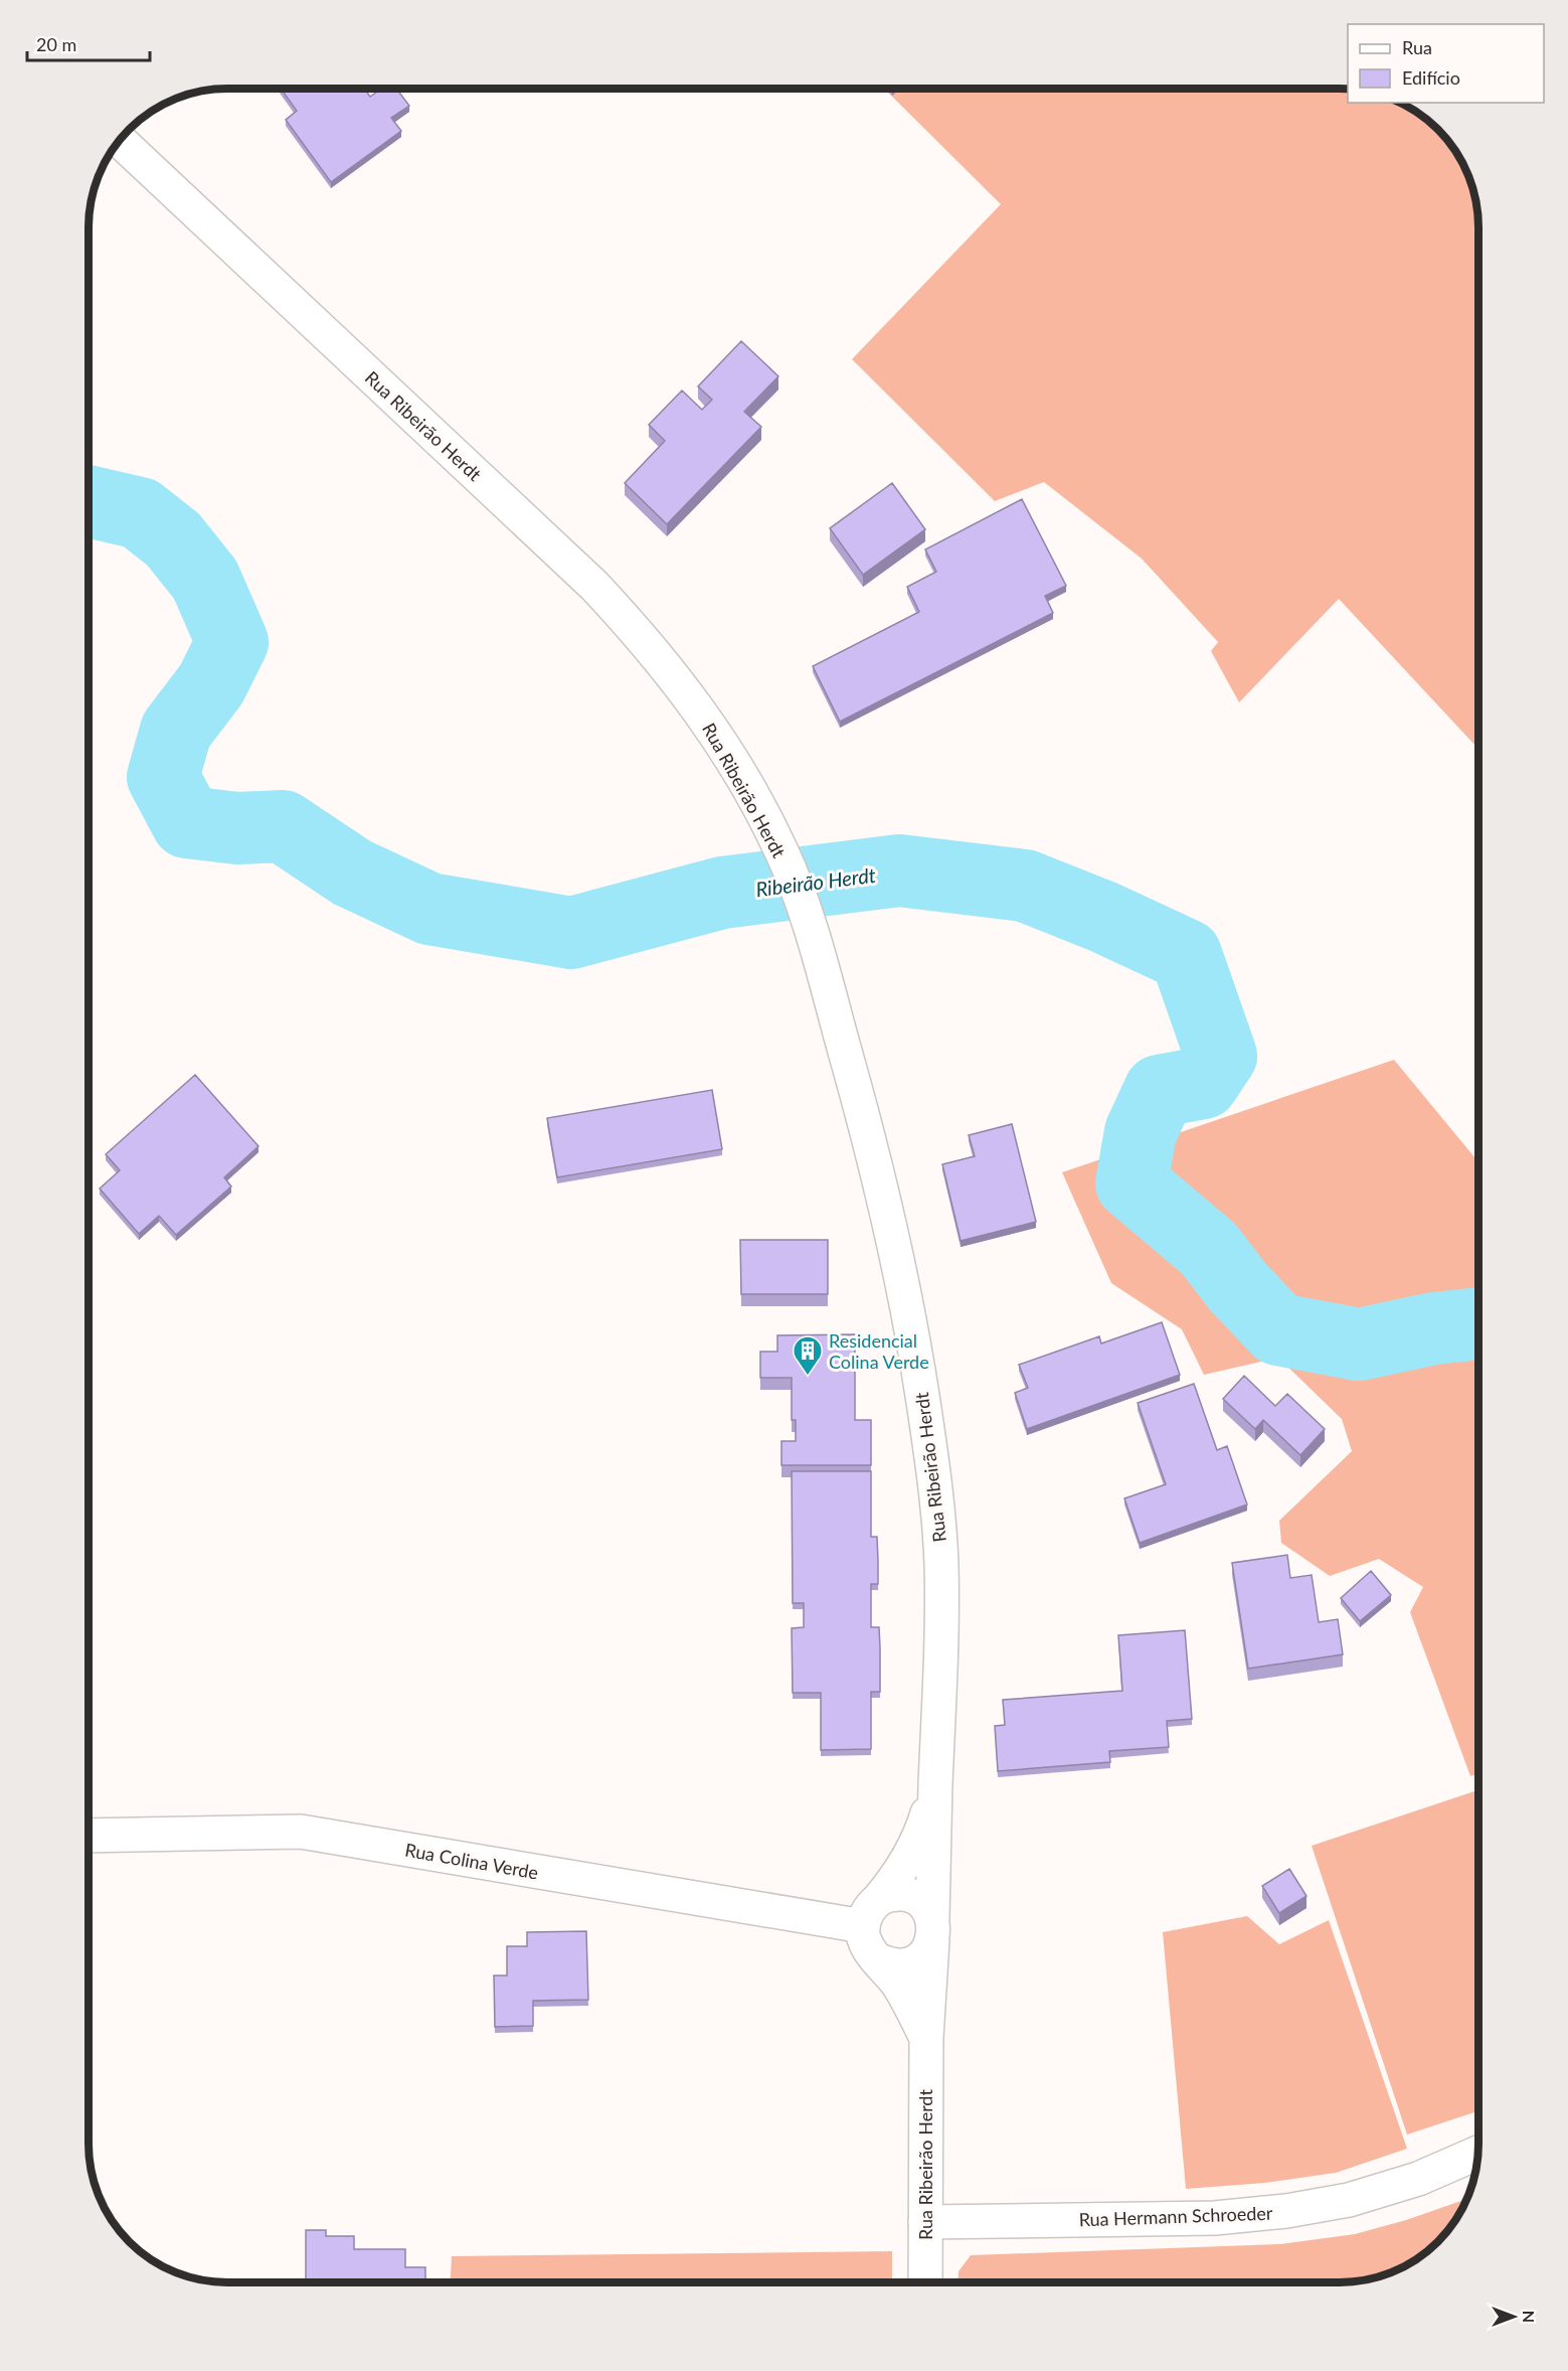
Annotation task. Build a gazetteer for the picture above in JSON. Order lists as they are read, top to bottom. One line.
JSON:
{"streets":{"street":["Rua Ribeirão Herdt","Rua Colina Verde","Rua Hermann Schroeder"]},"crossings":[["Rua Ribeirão Herdt","Rua Colina Verde"],["Rua Ribeirão Herdt","Rua Hermann Schroeder"]],"water":["Ribeirão Herdt"],"places":{"building":["Residencial Colina Verde"]},"legend":["Rua","Edifício"],"scale_bar":"20 m","north":"right"}
